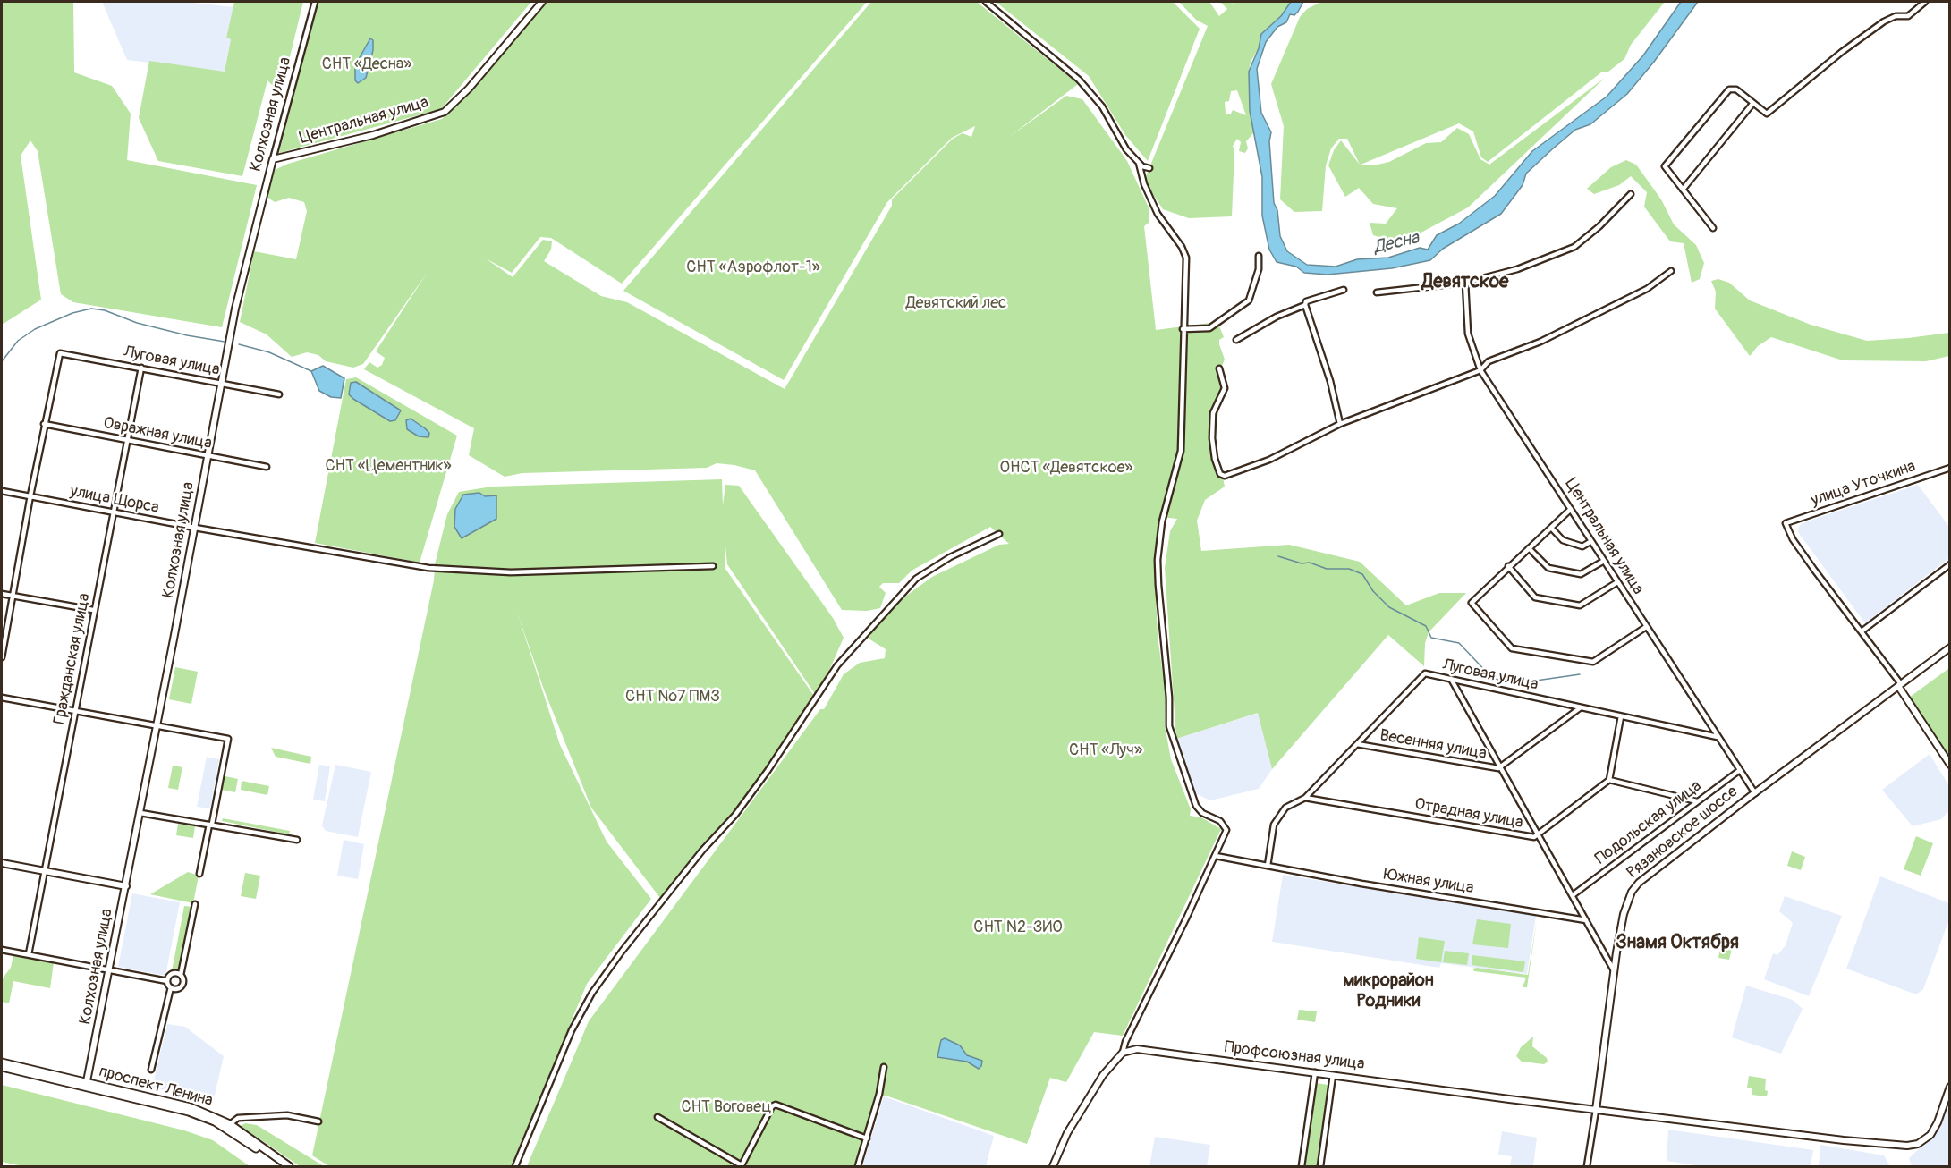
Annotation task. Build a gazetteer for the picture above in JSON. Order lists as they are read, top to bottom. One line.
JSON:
{"streets":{"main road":["проспект Ленина"],"street":["Колхозная улица","Центральная улица","Луговая улица","Овражная улица","улица Уточкина","улица Щорса","Гражданская улица","Весенняя улица","Отрадная улица","Подольская улица","Рязановское шоссе","Южная улица","Профсоюзная улица"]},"crossings":[["Колхозная улица","Центральная улица"],["Колхозная улица","Луговая улица"],["Колхозная улица","Овражная улица"],["Колхозная улица","улица Щорса"],["Колхозная улица","проспект Ленина"],["Центральная улица","Луговая улица"],["Центральная улица","Подольская улица"],["Центральная улица","Рязановское шоссе"],["Луговая улица","Овражная улица"],["Луговая улица","Гражданская улица"],["Луговая улица","Весенняя улица"],["Луговая улица","Отрадная улица"],["Луговая улица","Южная улица"],["Овражная улица","Гражданская улица"],["улица Щорса","Гражданская улица"],["Рязановское шоссе","Профсоюзная улица"]],"districts":["Девятское","Знамя Октября","микрорайон Родники"],"water":["Десна"],"parks":["СНТ «Десна»","СНТ «Аэрофлот-1»","Девятский лес","СНТ «Цементник»","ОНСТ «Девятское»","СНТ №7 ПМЗ","СНТ «Луч»","СНТ N2-ЗИО","СНТ Воговец"]}
